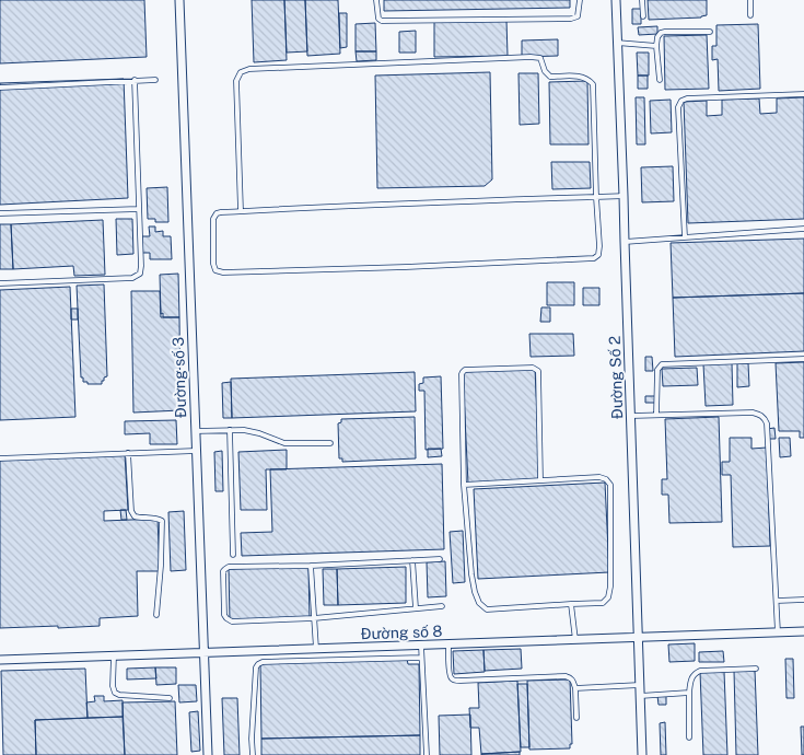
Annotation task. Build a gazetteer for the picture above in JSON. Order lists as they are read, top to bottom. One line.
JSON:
{"streets":{"street":["Đường số 3","Đường Số 2","Đường số 8"]},"crossings":[["Đường số 3","Đường số 8"],["Đường Số 2","Đường số 8"]]}
